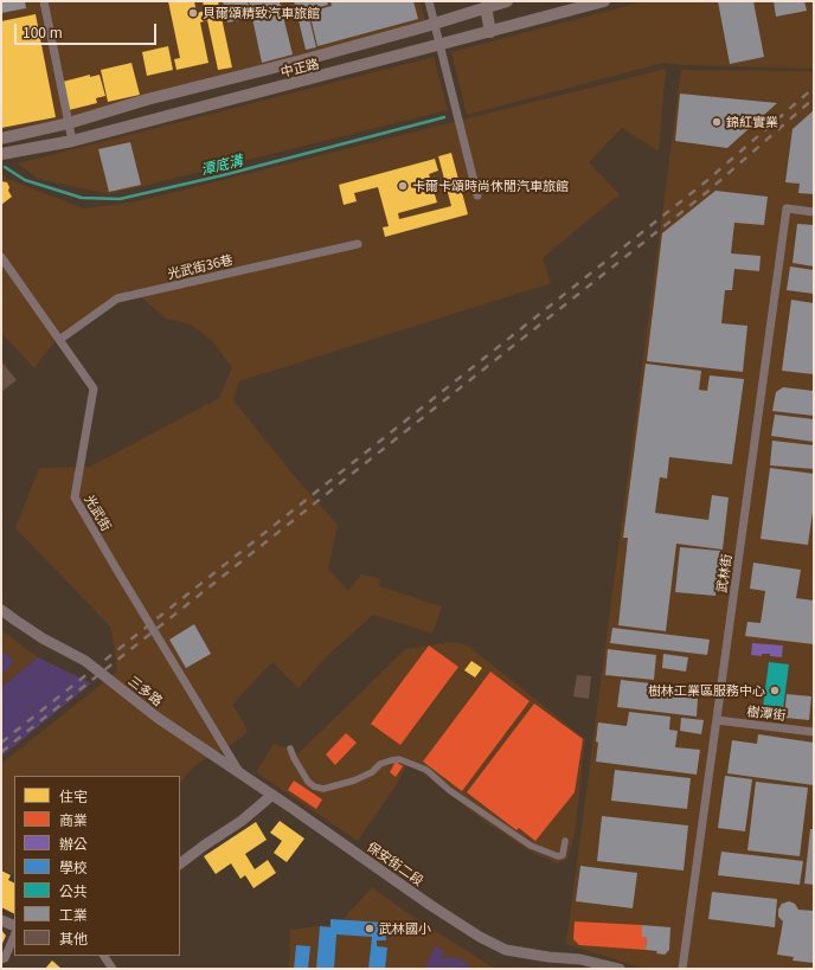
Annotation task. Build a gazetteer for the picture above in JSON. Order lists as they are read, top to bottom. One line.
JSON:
{"streets":{"main road":["中正路"],"street":["光武街36巷","光武街","武林街","三多路","樹潭街","保安街二段"]},"crossings":[["光武街36巷","光武街"],["光武街","三多路"],["武林街","樹潭街"],["三多路","保安街二段"]],"water":["潭底溝"],"places":["貝爾頌精致汽車旅館","錦紅實業","卡爾卡頌時尚休閒汽車旅館","樹林工業區服務中心","武林國小"],"legend":["住宅","商業","辦公","學校","公共","工業","其他"],"scale_bar":"100 m"}
